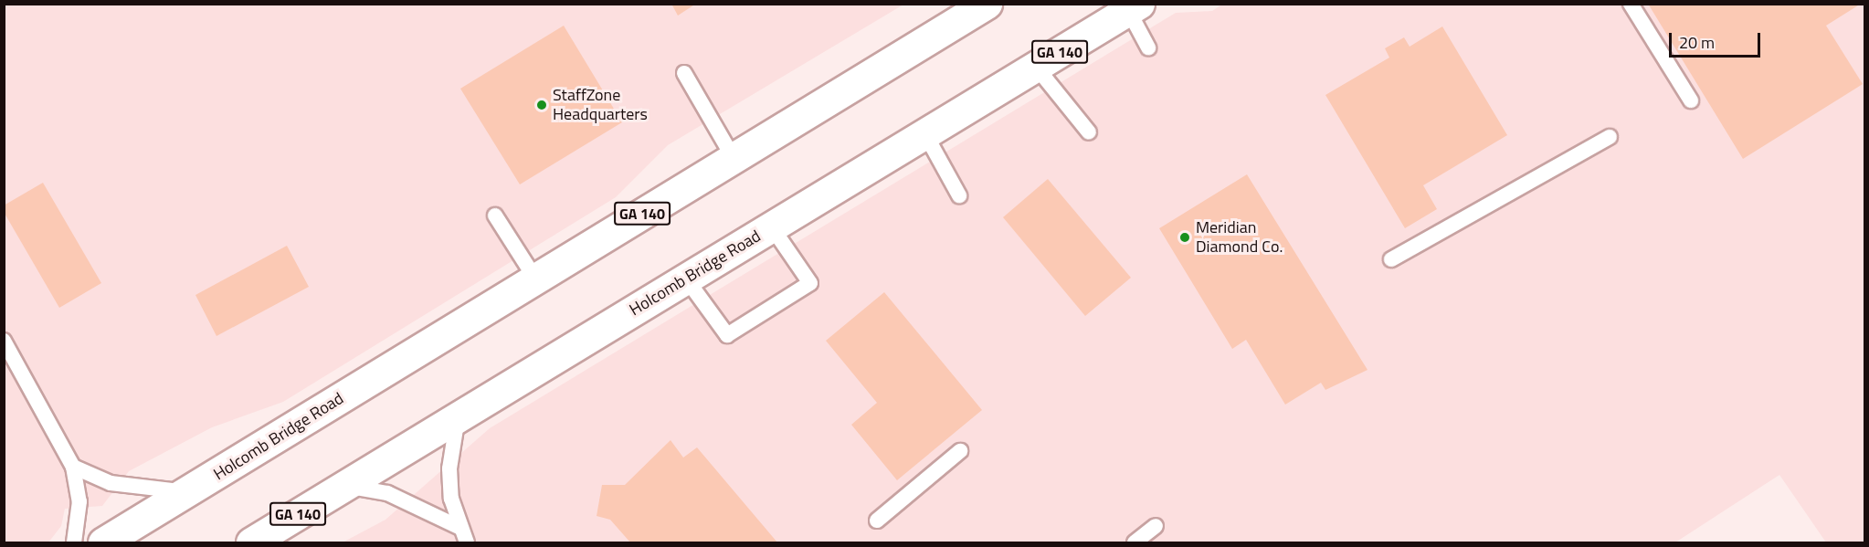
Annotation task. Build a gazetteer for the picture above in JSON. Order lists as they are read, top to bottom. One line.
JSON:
{"streets":{"main road":["GA 140","Holcomb Bridge Road"]},"places":["StaffZone Headquarters","Meridian Diamond Co."],"scale_bar":"20 m"}
